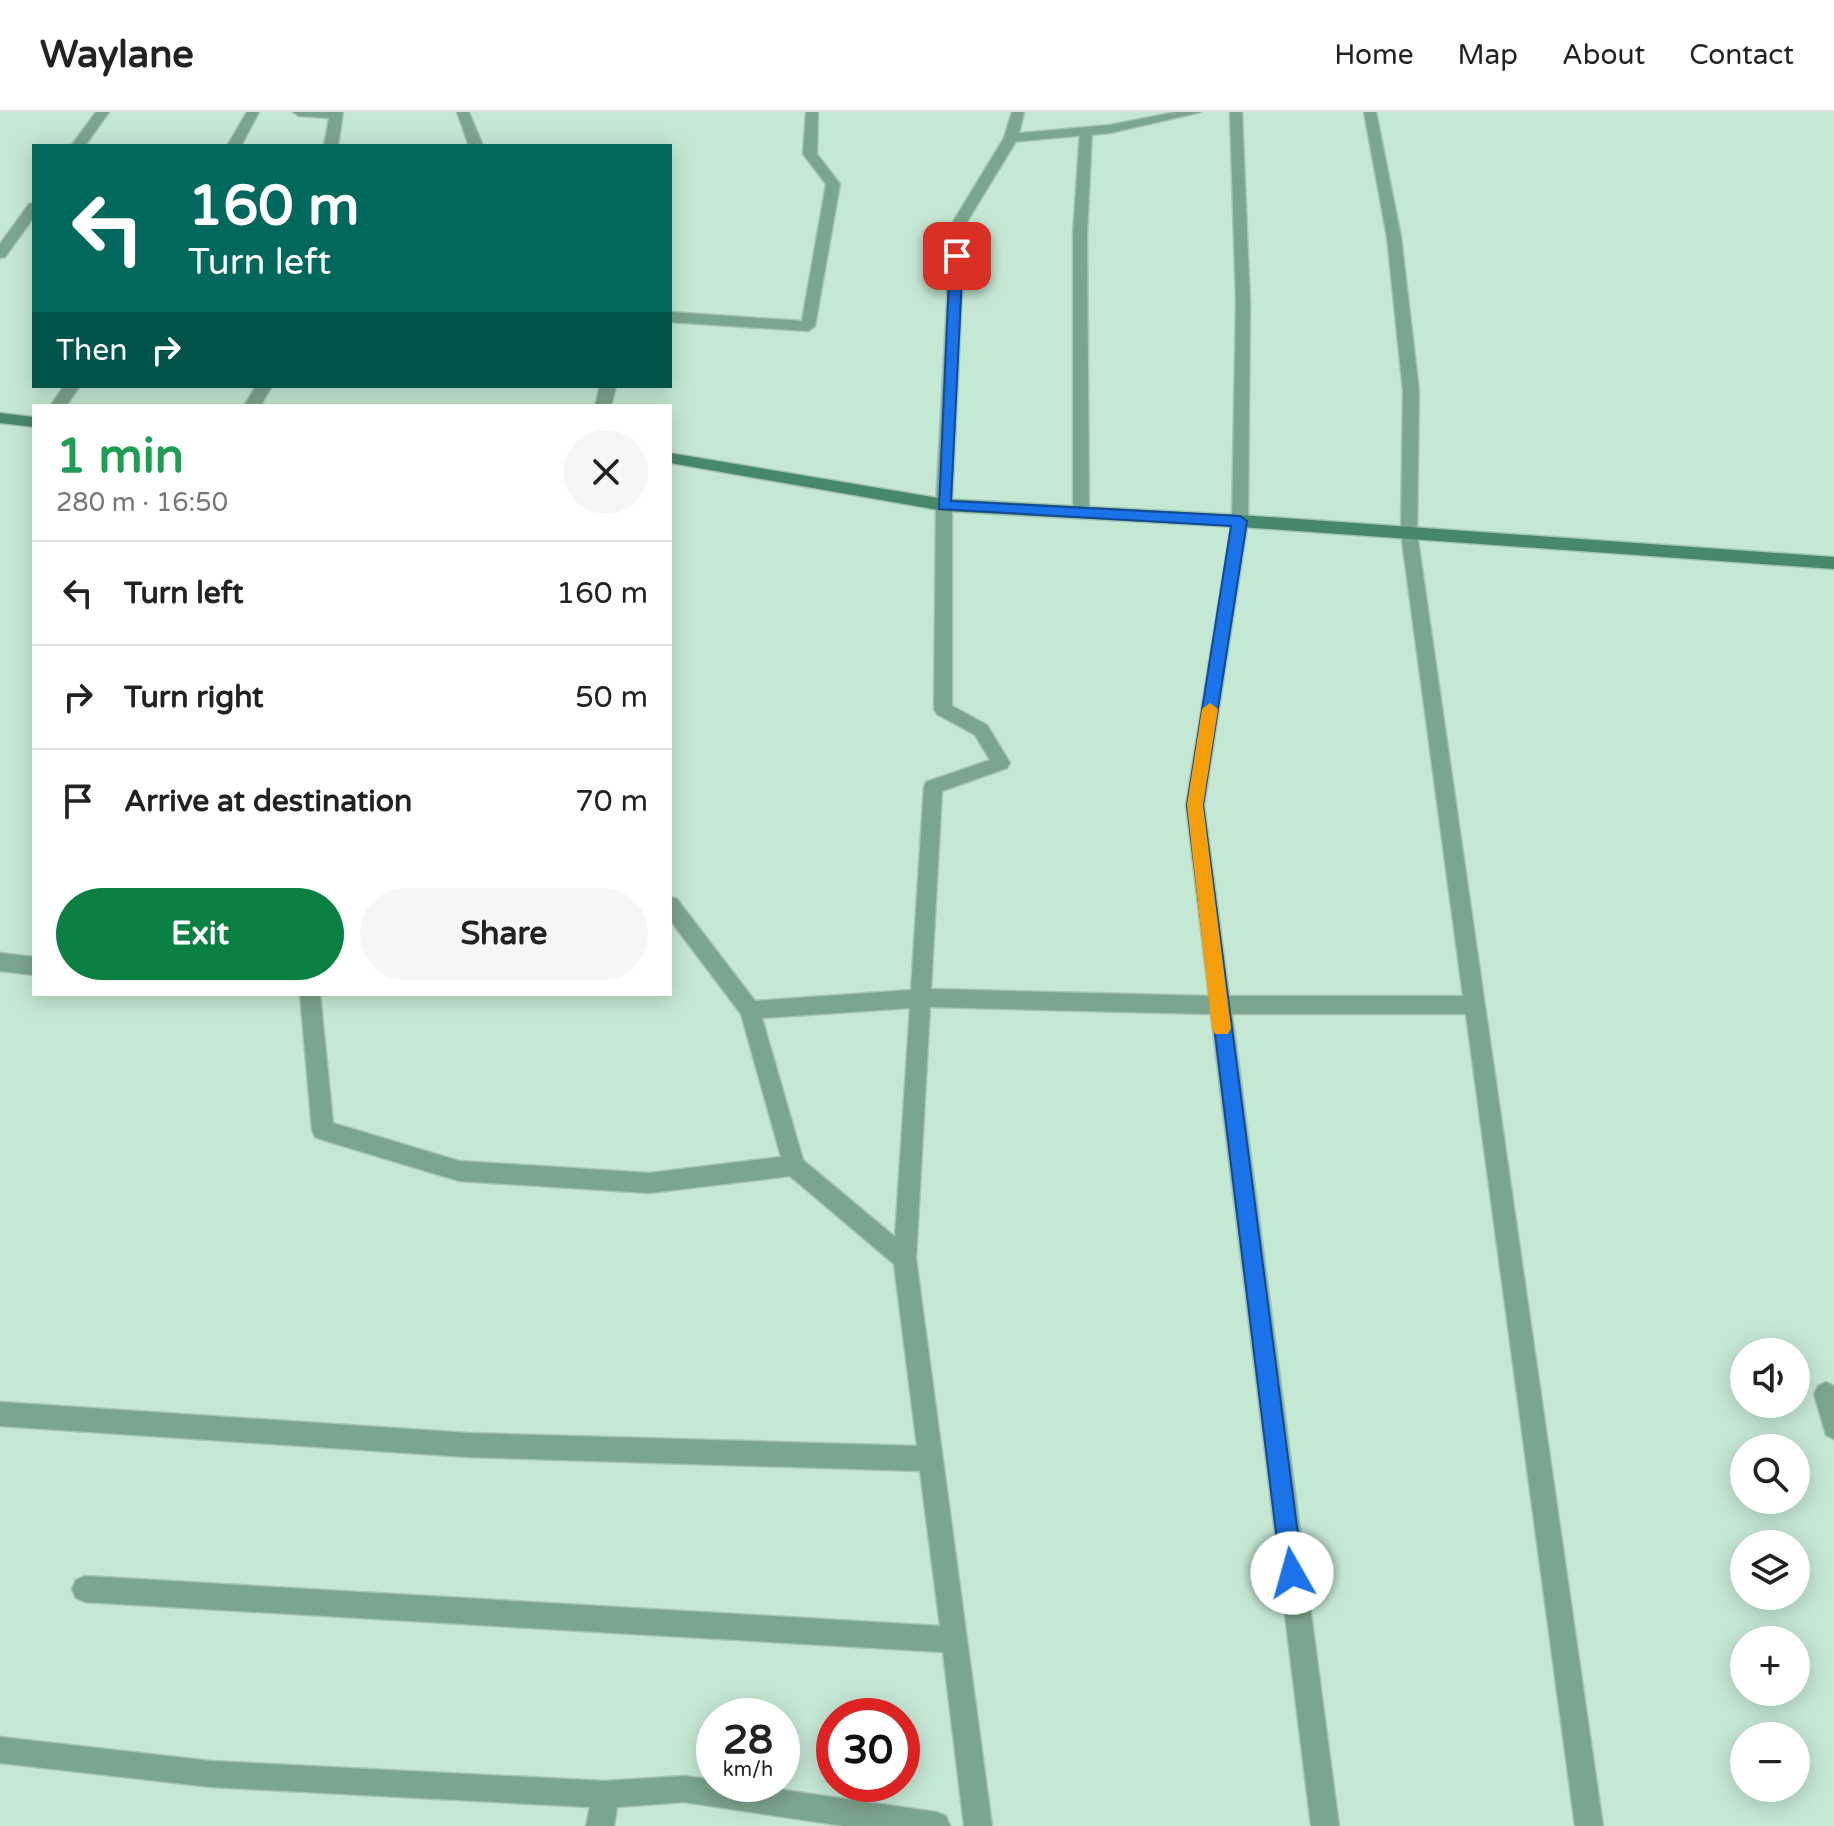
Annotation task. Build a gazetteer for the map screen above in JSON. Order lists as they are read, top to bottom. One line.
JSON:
{"page":{"header":"Waylane","nav":["Home","Map","About","Contact"],"turn":["160 m","Turn left"],"then":"Then","heading":["1 min","280 m · 16:50"],"list":[{"name":"Turn left","value":"160 m"},{"name":"Turn right","value":"50 m"},{"name":"Arrive at destination","value":"70 m"}],"buttons":["Exit","Share"],"map_buttons":["+","−"],"speed":"28 km/h","limit":"30"}}
